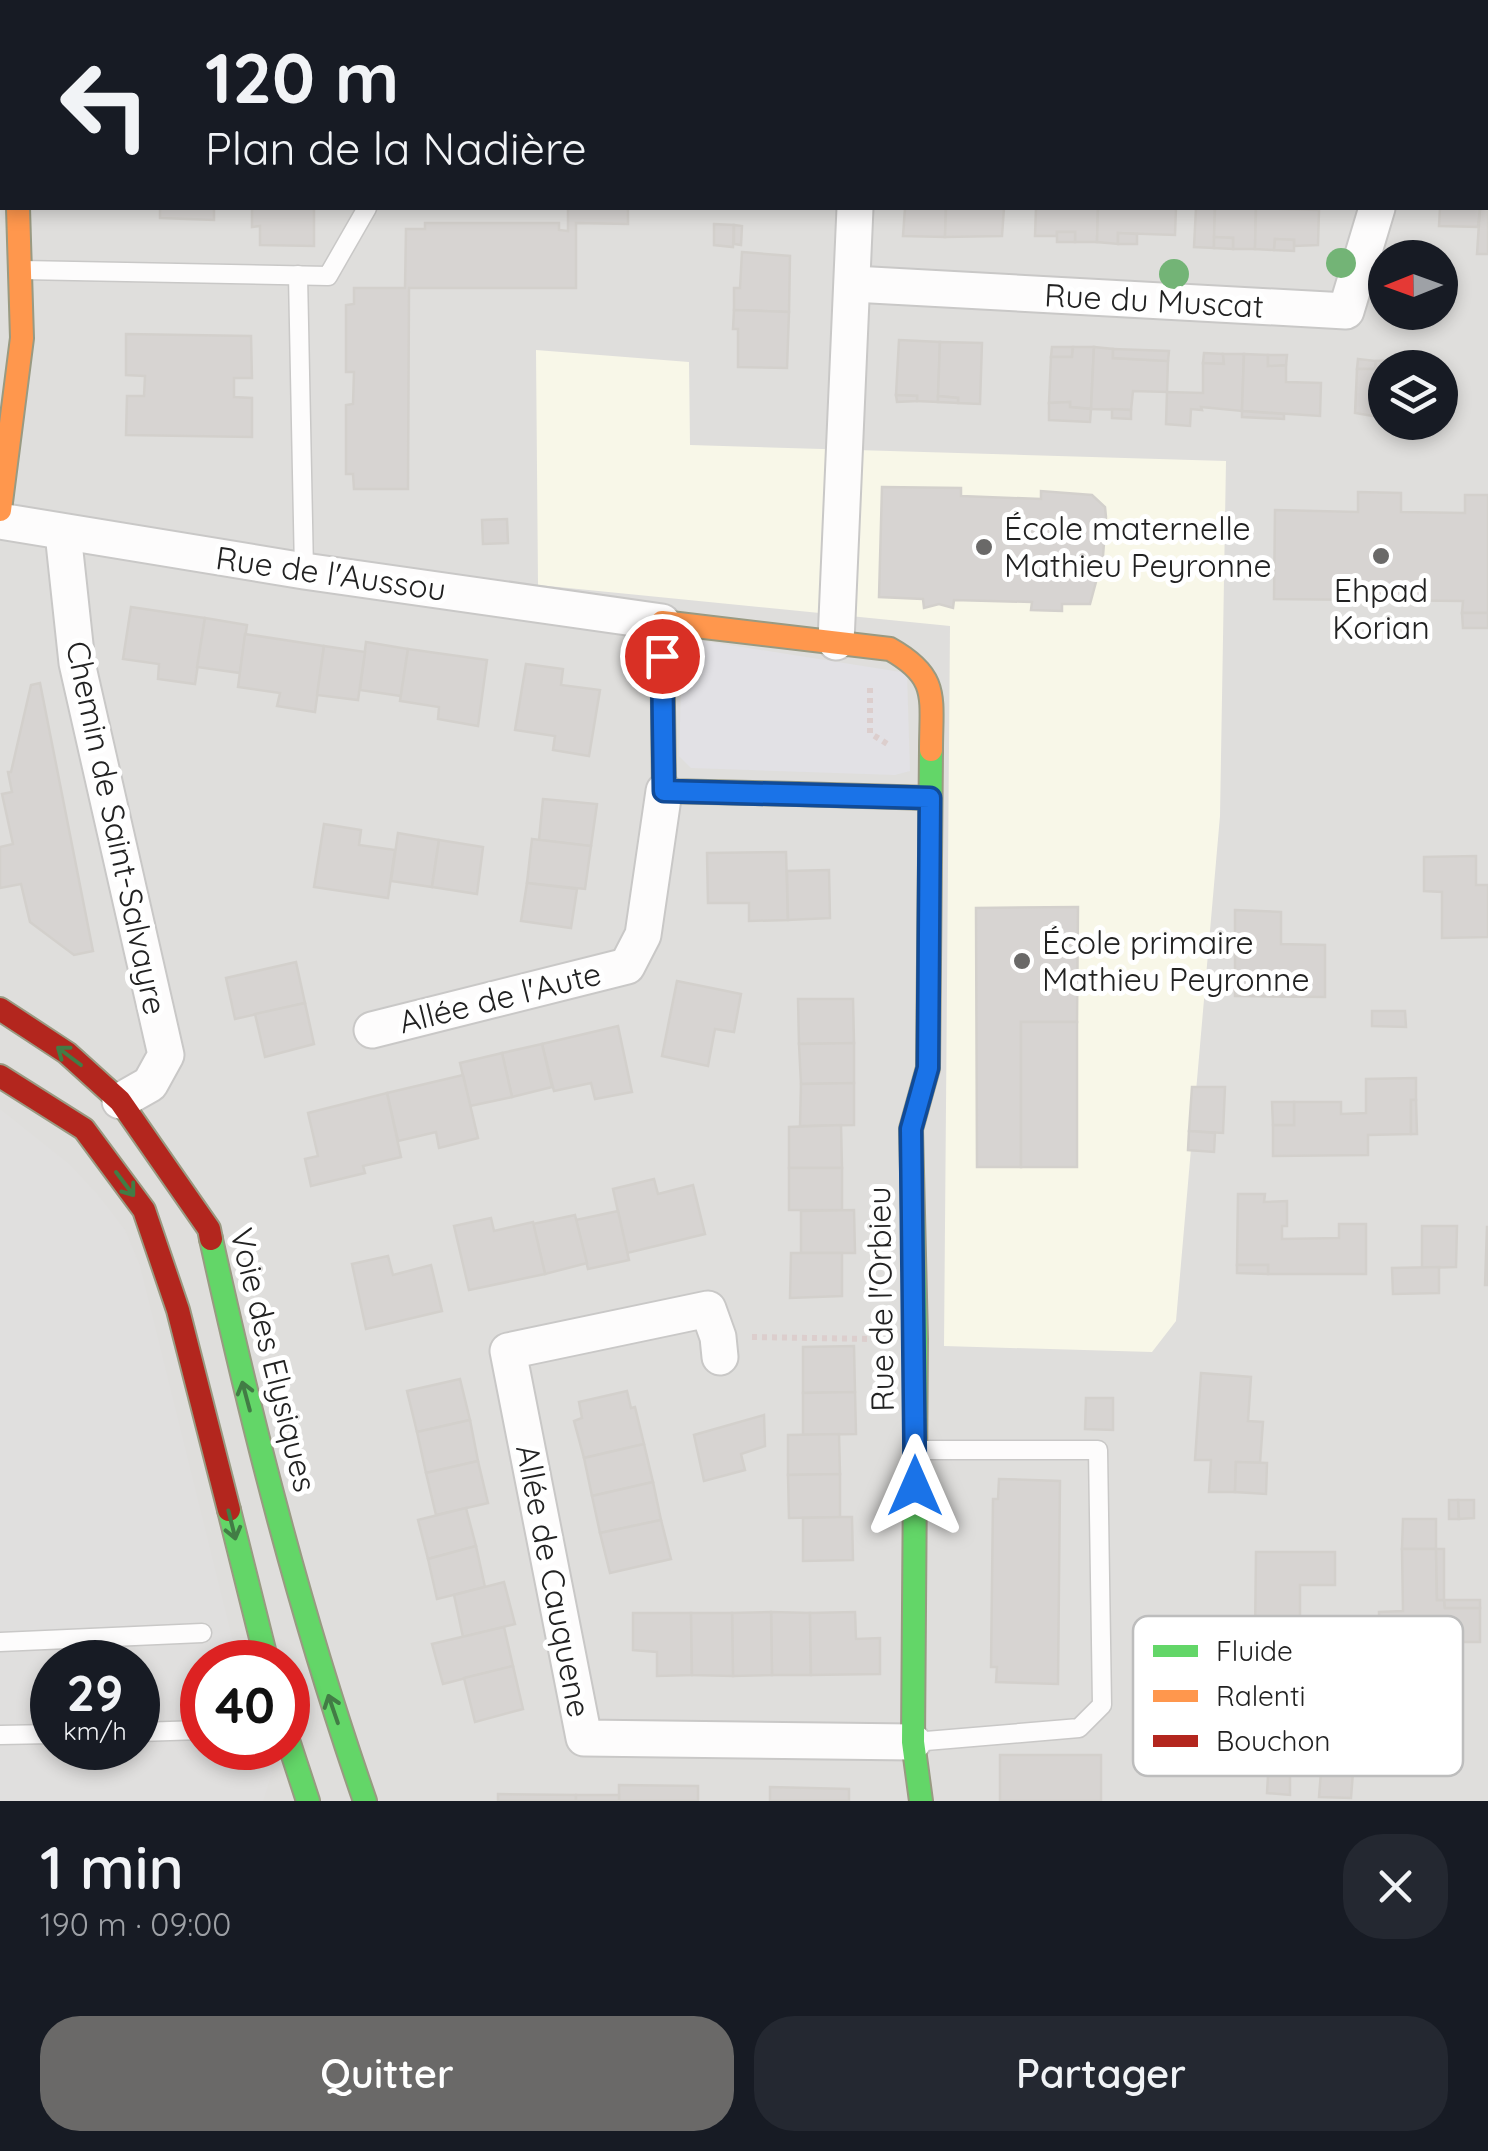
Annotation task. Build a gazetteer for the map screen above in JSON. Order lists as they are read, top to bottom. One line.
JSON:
{"streets":{"street":["Rue du Muscat","Rue de l'Aussou","Chemin de Saint-Salvayre","Allée de l'Aute","Rue de l'Orbieu","Voie des Elysiques","Allée de Cauquene"]},"crossings":[["Rue de l'Aussou","Chemin de Saint-Salvayre"],["Rue de l'Aussou","Rue de l'Orbieu"],["Chemin de Saint-Salvayre","Voie des Elysiques"],["Rue de l'Orbieu","Allée de Cauquene"]],"places":["École maternelle Mathieu Peyronne","Ehpad Korian","École primaire Mathieu Peyronne"],"legend":["Fluide","Ralenti","Bouchon"],"north":"left","page":{"turn":["120 m","Plan de la Nadière"],"speed":"29 km/h","limit":"40","heading":["1 min","190 m · 09:00"],"buttons":["Quitter","Partager"]}}
